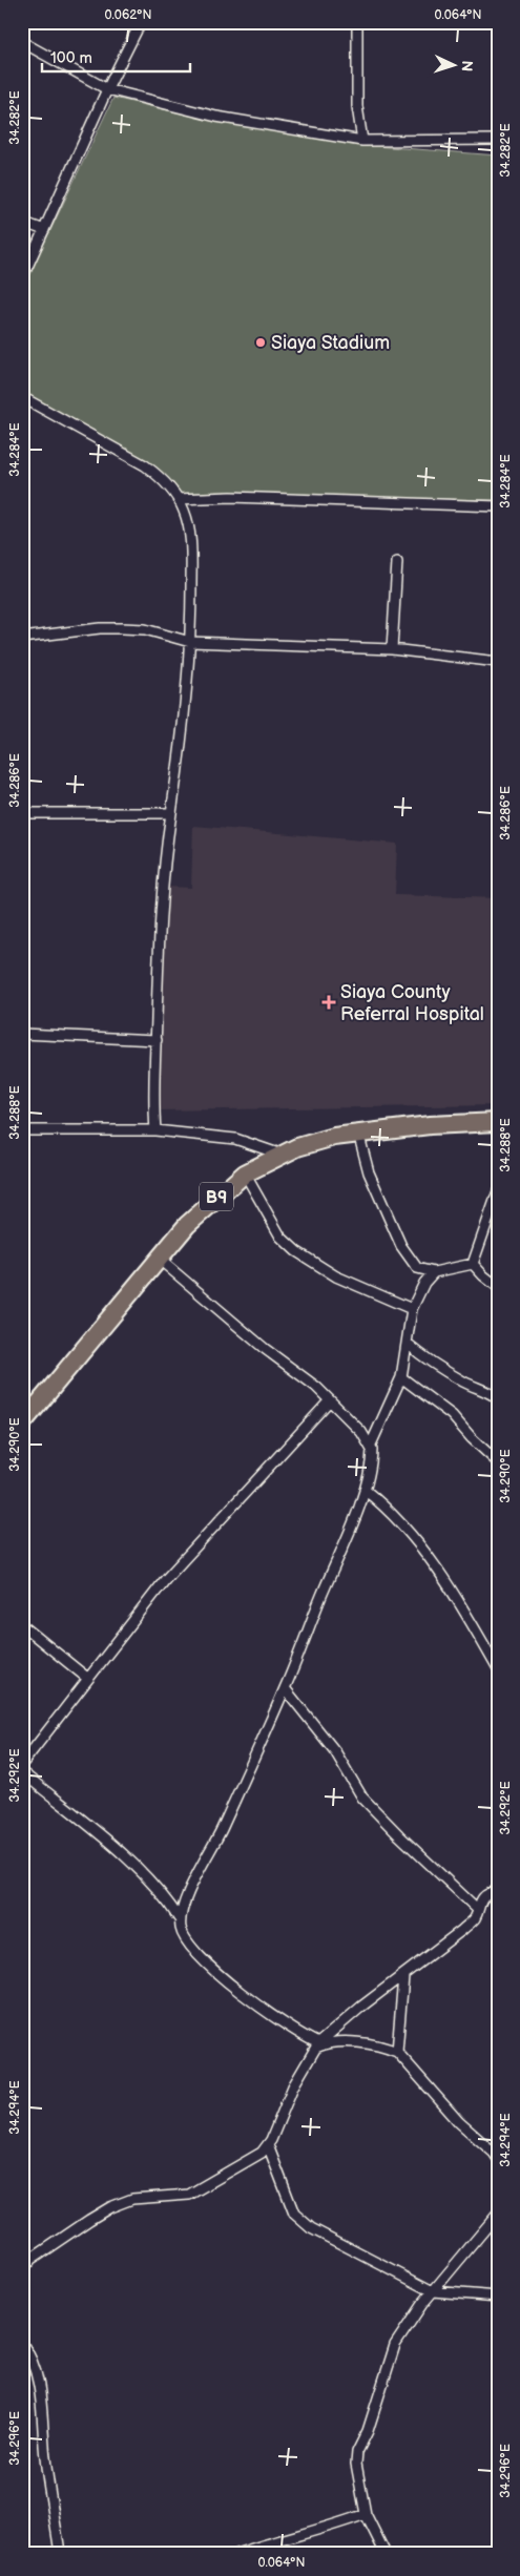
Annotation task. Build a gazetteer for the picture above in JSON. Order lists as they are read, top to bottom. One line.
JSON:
{"streets":{"highway":["B9"]},"places":{"other":["Siaya Stadium"],"health":["Siaya County Referral Hospital"]},"scale_bar":"100 m","north":"right","coordinates":["0.062°N","0.064°N","34.282°E","34.284°E","34.286°E","34.288°E","34.290°E","34.292°E","34.294°E","34.296°E"]}
